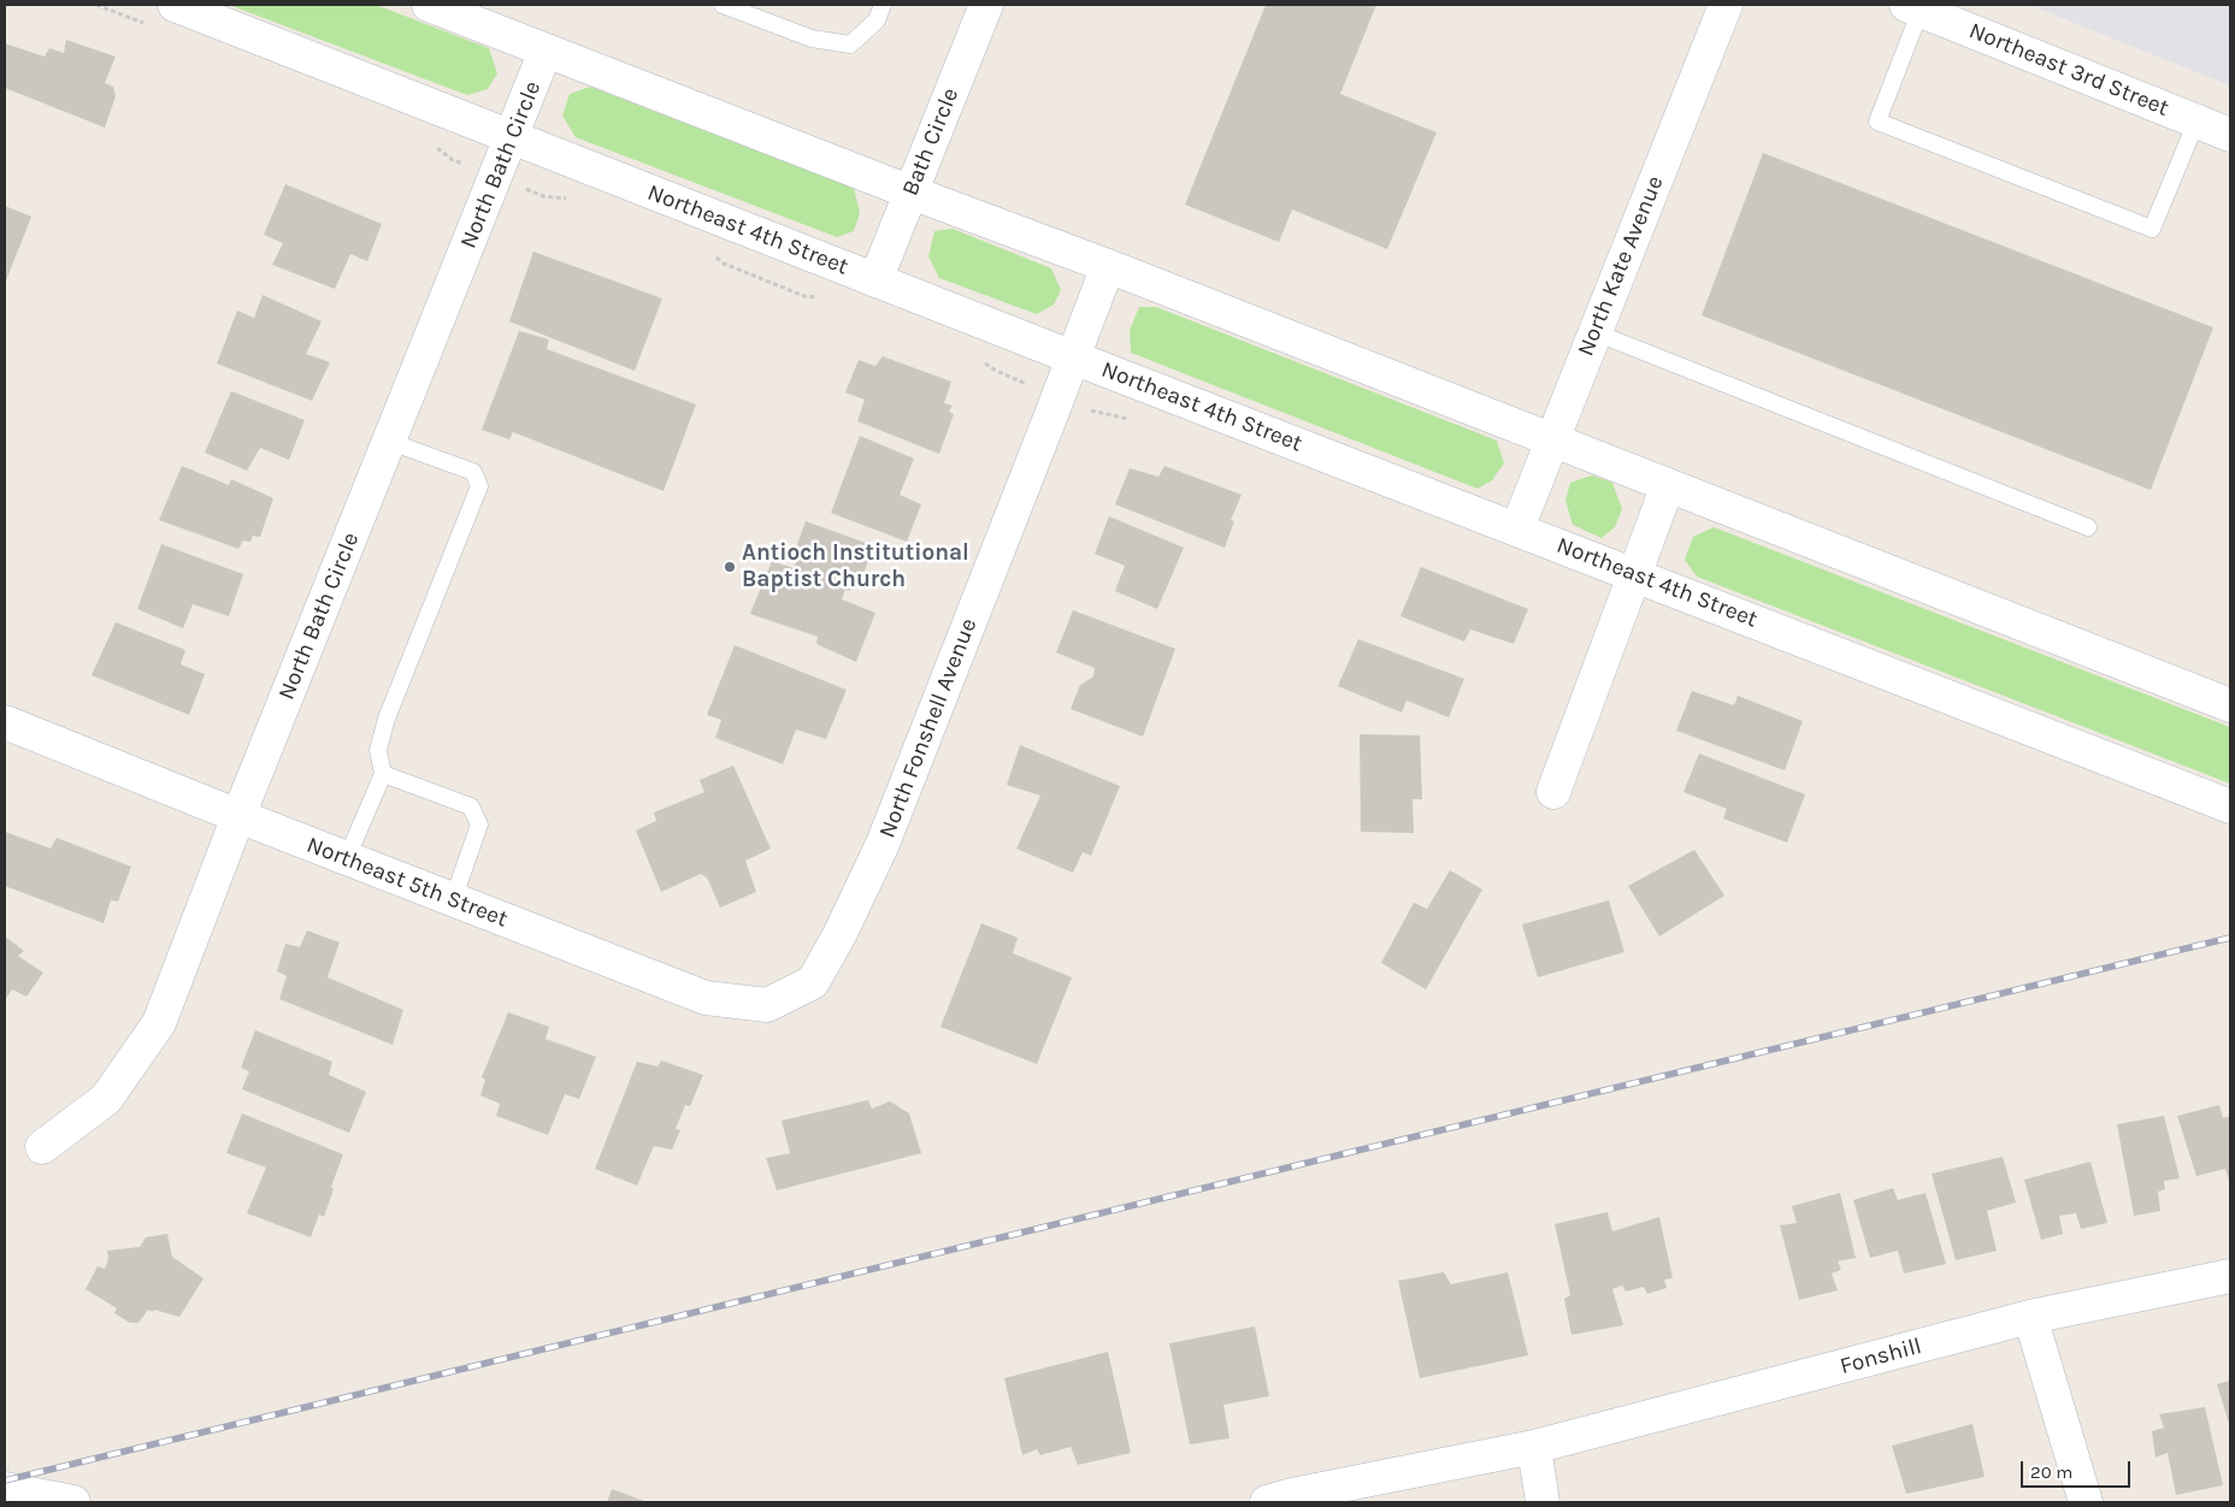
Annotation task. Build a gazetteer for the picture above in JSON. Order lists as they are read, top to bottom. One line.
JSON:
{"streets":{"street":["Northeast 3rd Street","Bath Circle","North Bath Circle","Northeast 4th Street","North Kate Avenue","North Fonshell Avenue","Northeast 5th Street","Fonshill"]},"crossings":[["Bath Circle","Northeast 4th Street"],["North Bath Circle","Northeast 4th Street"],["North Bath Circle","Northeast 5th Street"],["Northeast 4th Street","North Kate Avenue"],["Northeast 4th Street","North Fonshell Avenue"],["North Fonshell Avenue","Northeast 5th Street"]],"places":["Antioch Institutional Baptist Church"],"scale_bar":"20 m"}
